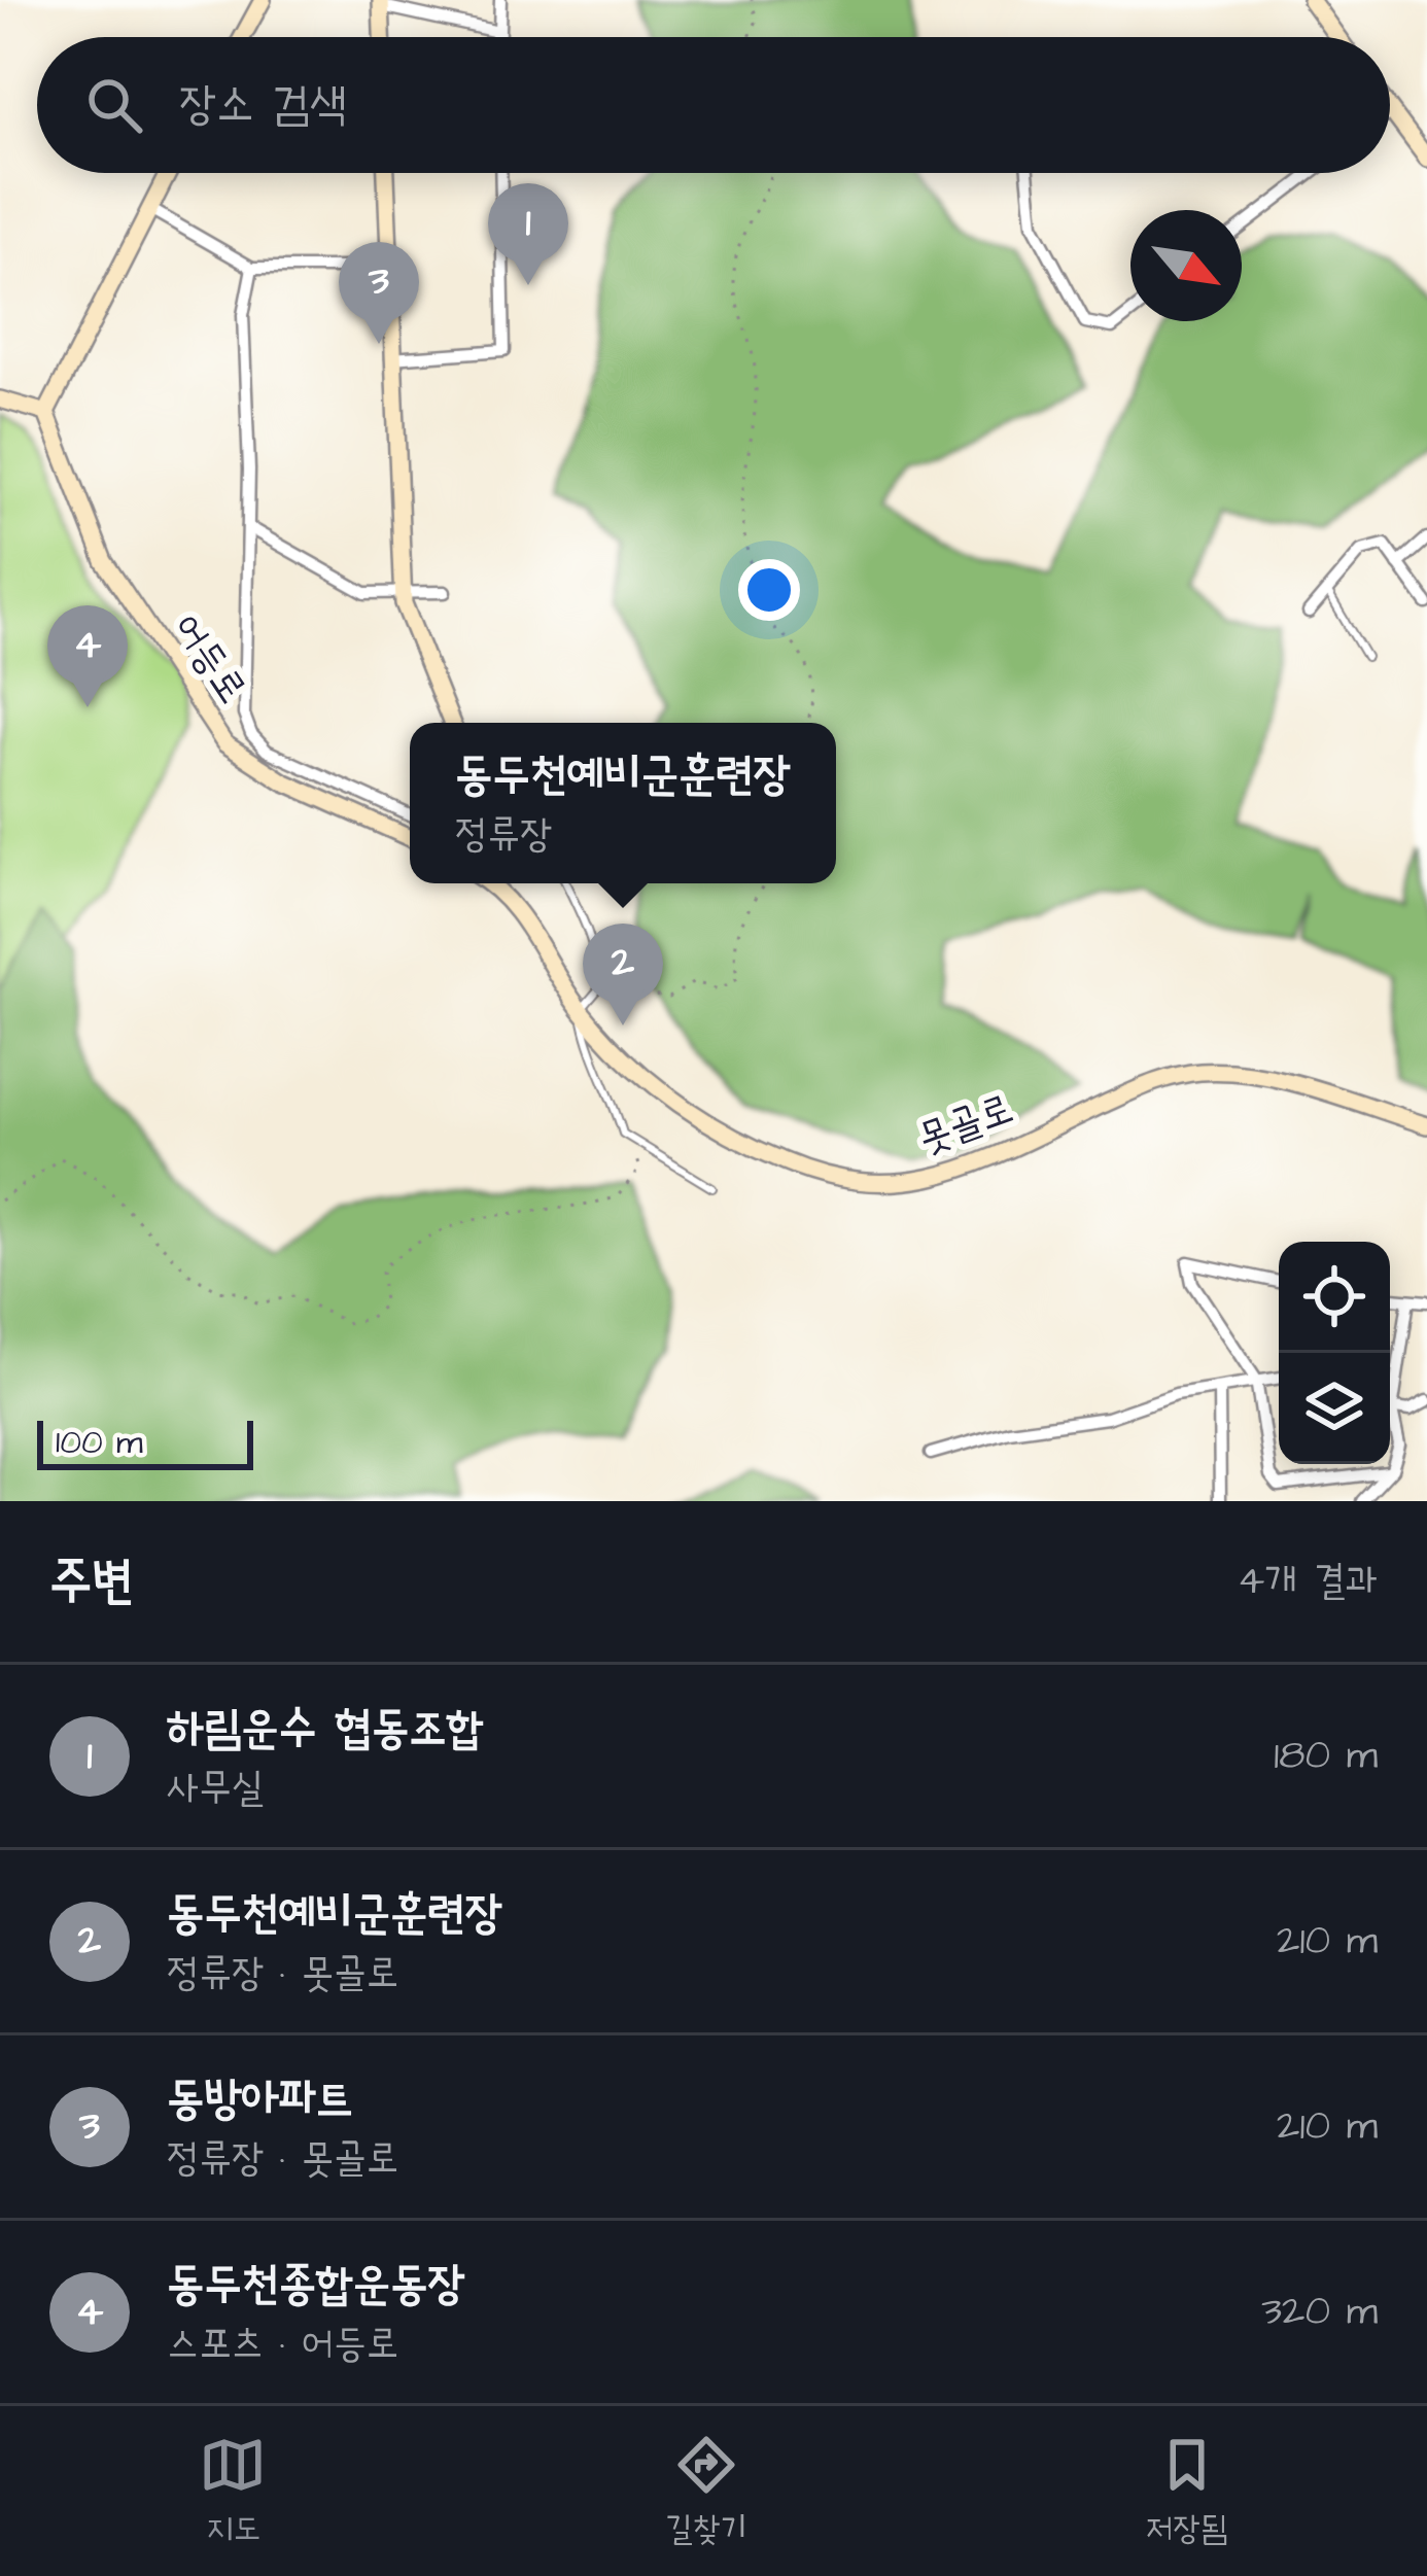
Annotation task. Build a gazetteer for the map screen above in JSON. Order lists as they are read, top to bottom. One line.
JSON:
{"streets":{"street":["어등로","못골로"]},"scale_bar":"100 m","north":"bottom right","page":{"search":"장소 검색","pins":["1","3","4","2"],"popup":["동두천예비군훈련장","정류장"],"scale":"100 m","heading":["주변","4개 결과"],"list":[{"mark":"1","name":"하림운수 협동조합","note":"사무실","value":"180 m"},{"mark":"2","name":"동두천예비군훈련장","note":"정류장 · 못골로","value":"210 m"},{"mark":"3","name":"동방아파트","note":"정류장 · 못골로","value":"210 m"},{"mark":"4","name":"동두천종합운동장","note":"스포츠 · 어등로","value":"320 m"}],"nav":["지도","길찾기","저장됨"]}}
